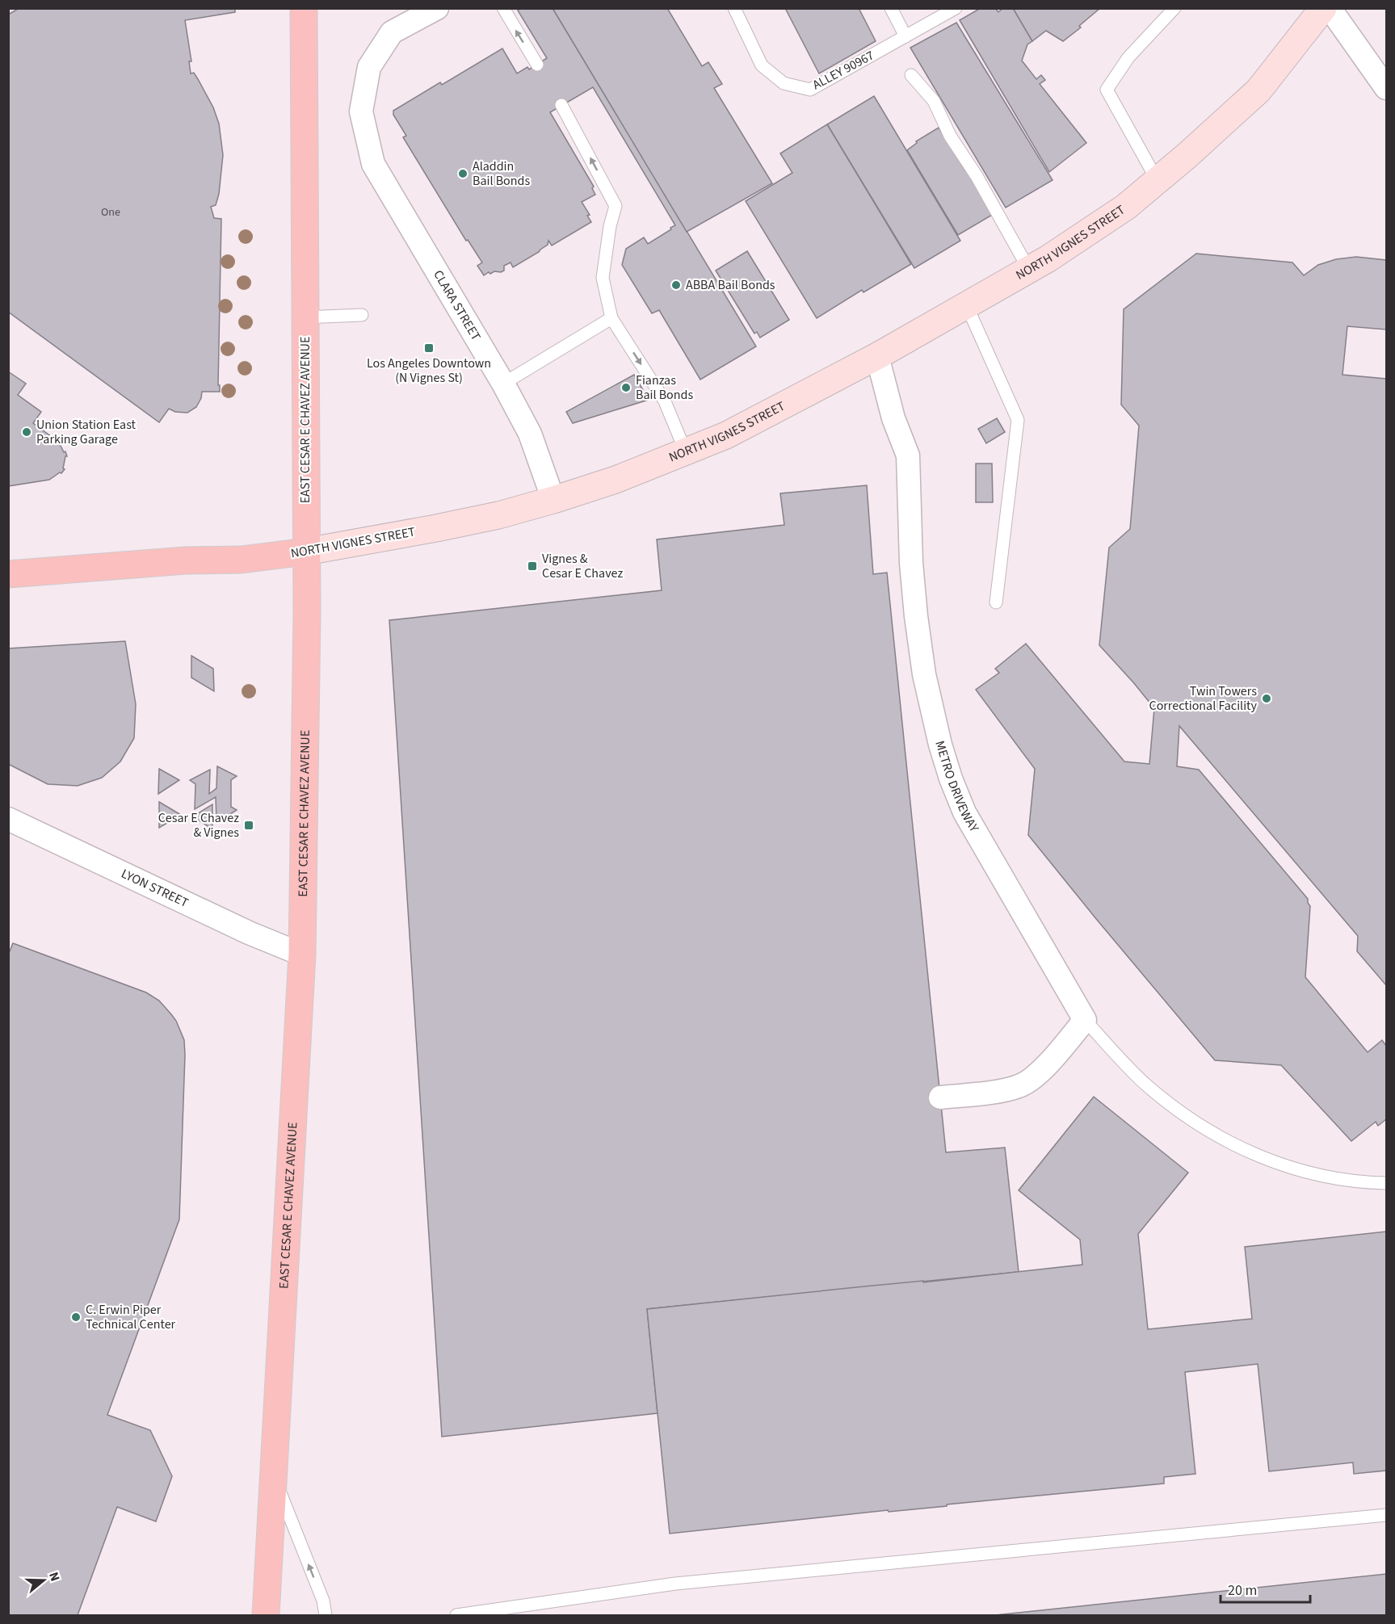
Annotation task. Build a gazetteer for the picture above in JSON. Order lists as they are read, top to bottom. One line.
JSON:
{"streets":{"main road":["NORTH VIGNES STREET","EAST CESAR E CHAVEZ AVENUE"],"street":["CLARA STREET","METRO DRIVEWAY","LYON STREET"],"lane":["ALLEY 90967"]},"crossings":[["NORTH VIGNES STREET","CLARA STREET"],["NORTH VIGNES STREET","EAST CESAR E CHAVEZ AVENUE"],["NORTH VIGNES STREET","METRO DRIVEWAY"],["EAST CESAR E CHAVEZ AVENUE","LYON STREET"]],"places":{"other":["Aladdin Bail Bonds","ABBA Bail Bonds","Fianzas Bail Bonds","Union Station East Parking Garage","Twin Towers Correctional Facility","C. Erwin Piper Technical Center"],"transit":["Los Angeles Downtown (N Vignes St)","Vignes & Cesar E Chavez","Cesar E Chavez & Vignes"]},"house_numbers":["One"],"scale_bar":"20 m","north":"right"}
